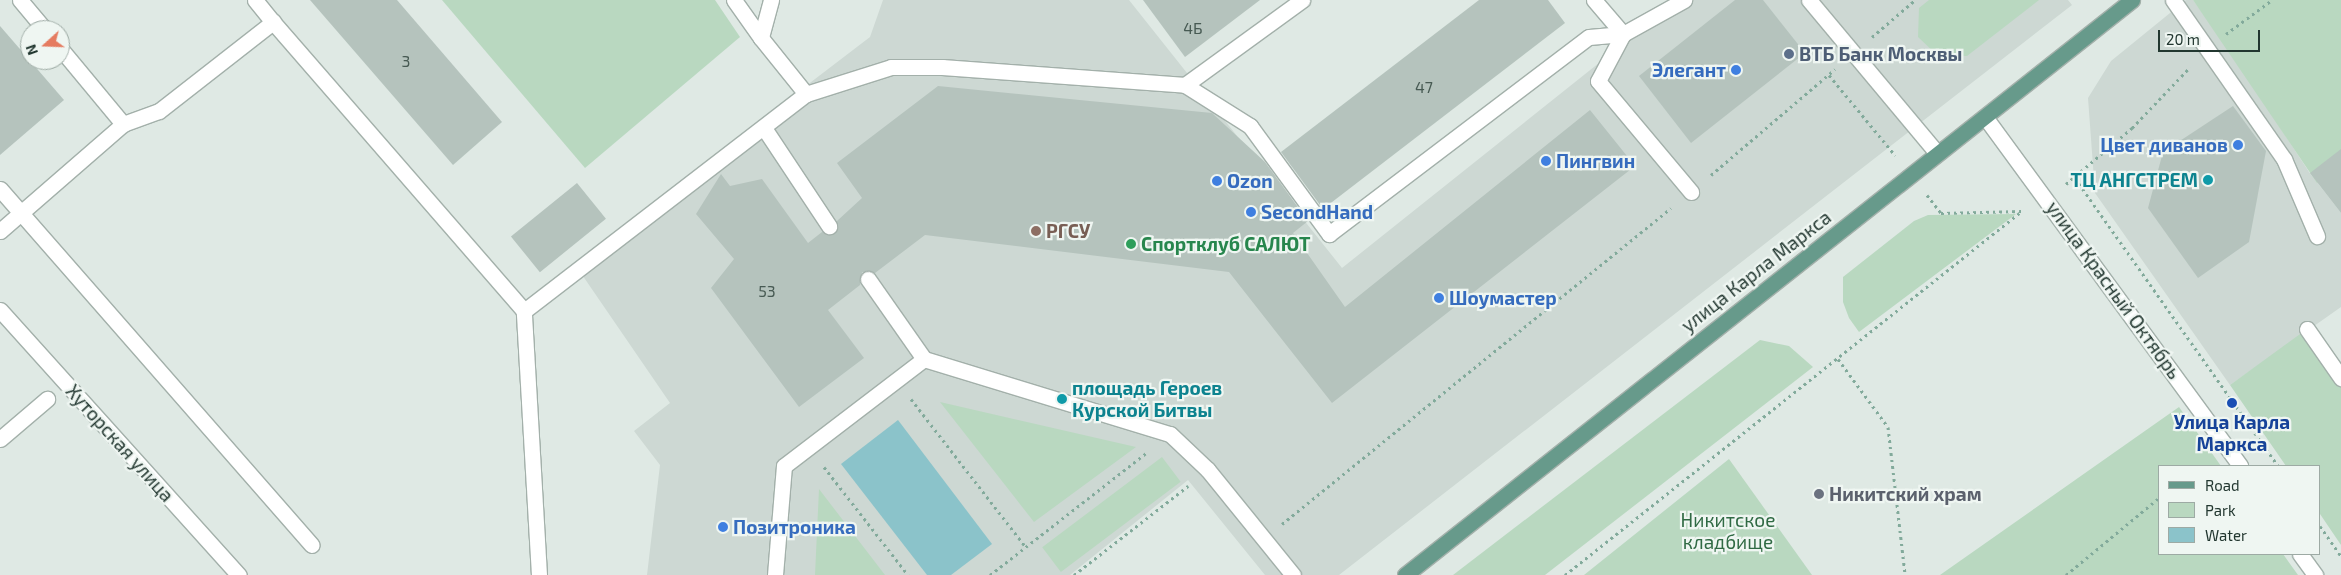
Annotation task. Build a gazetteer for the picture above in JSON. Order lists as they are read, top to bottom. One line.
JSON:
{"streets":{"main road":["улица Карла Маркса"],"street":["улица Красный Октябрь","Хуторская улица"]},"crossings":[["улица Карла Маркса","улица Красный Октябрь"]],"parks":["Никитское кладбище"],"places":["ВТБ Банк Москвы","Элегант","Цвет диванов","Пингвин","ТЦ АНГСТРЕМ","Ozon","SecondHand","РГСУ","Спортклуб САЛЮТ","Шоумастер","площадь Героев Курской Битвы","Улица Карла Маркса","Никитский храм","Позитроника"],"house_numbers":["4Б","3","47","53"],"legend":["Road","Park","Water"],"scale_bar":"20 m","north":"left"}
